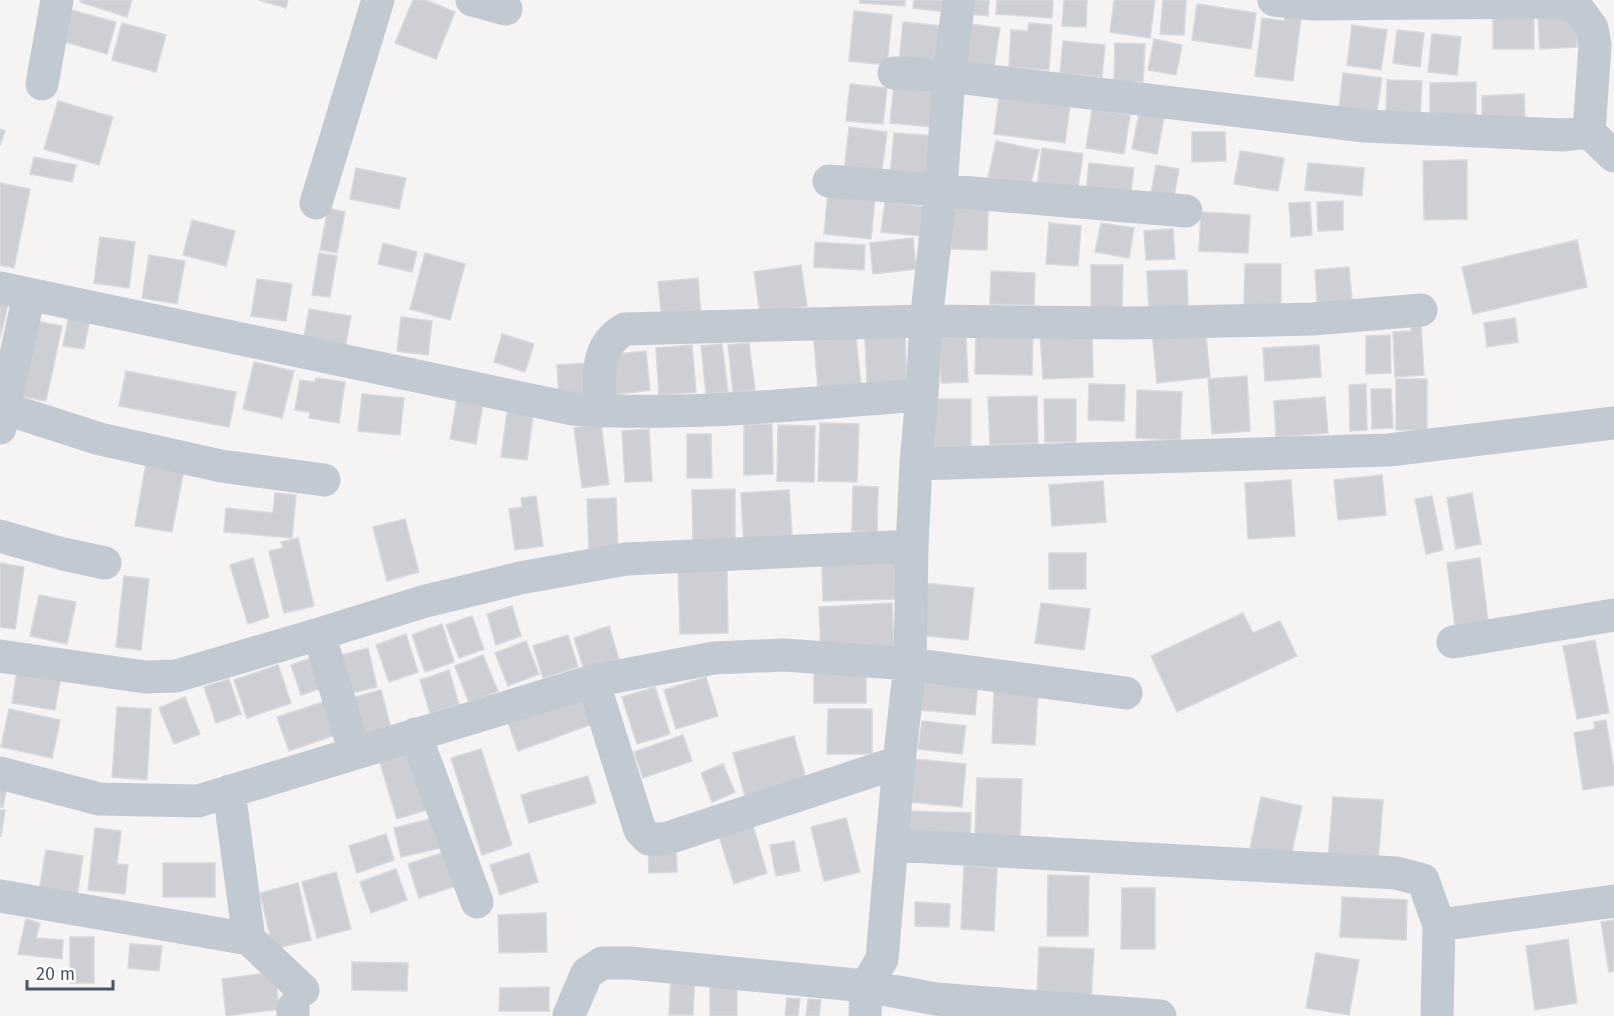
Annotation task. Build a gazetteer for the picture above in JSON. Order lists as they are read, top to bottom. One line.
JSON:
{"scale_bar":"20 m"}
